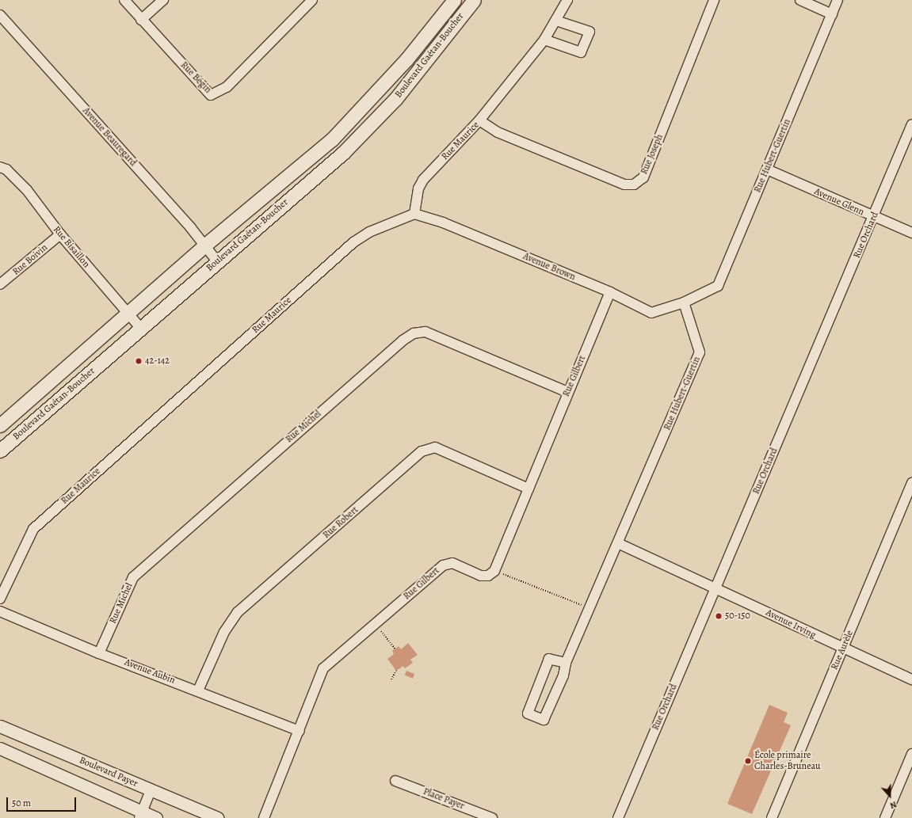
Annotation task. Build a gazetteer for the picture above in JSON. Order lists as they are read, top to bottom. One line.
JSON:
{"streets":{"main road":["Boulevard Gaétan-Boucher"],"street":["Rue Bégin","Avenue Beauregard","Rue Maurice","Rue Joseph","Rue Hubert-Guertin","Avenue Glenn","Rue Orchard","Rue Bisaillon","Rue Boivin","Avenue Brown","Rue Gilbert","Rue Michel","Rue Robert","Avenue Irving","Rue Aurèle","Avenue Aubin","Boulevard Payer","Place Payer"]},"crossings":[["Boulevard Gaétan-Boucher","Avenue Beauregard"],["Boulevard Gaétan-Boucher","Rue Bisaillon"],["Rue Maurice","Rue Joseph"],["Rue Maurice","Avenue Brown"],["Rue Hubert-Guertin","Avenue Glenn"],["Rue Hubert-Guertin","Avenue Brown"],["Rue Hubert-Guertin","Avenue Irving"],["Avenue Glenn","Rue Orchard"],["Rue Orchard","Avenue Irving"],["Rue Bisaillon","Rue Boivin"],["Avenue Brown","Rue Gilbert"],["Rue Gilbert","Rue Michel"],["Rue Gilbert","Rue Robert"],["Rue Gilbert","Avenue Aubin"],["Rue Michel","Avenue Aubin"],["Rue Robert","Avenue Aubin"],["Avenue Irving","Rue Aurèle"]],"places":["42-142","50-150","École primaire Charles-Bruneau"],"scale_bar":"50 m","north":"bottom"}
